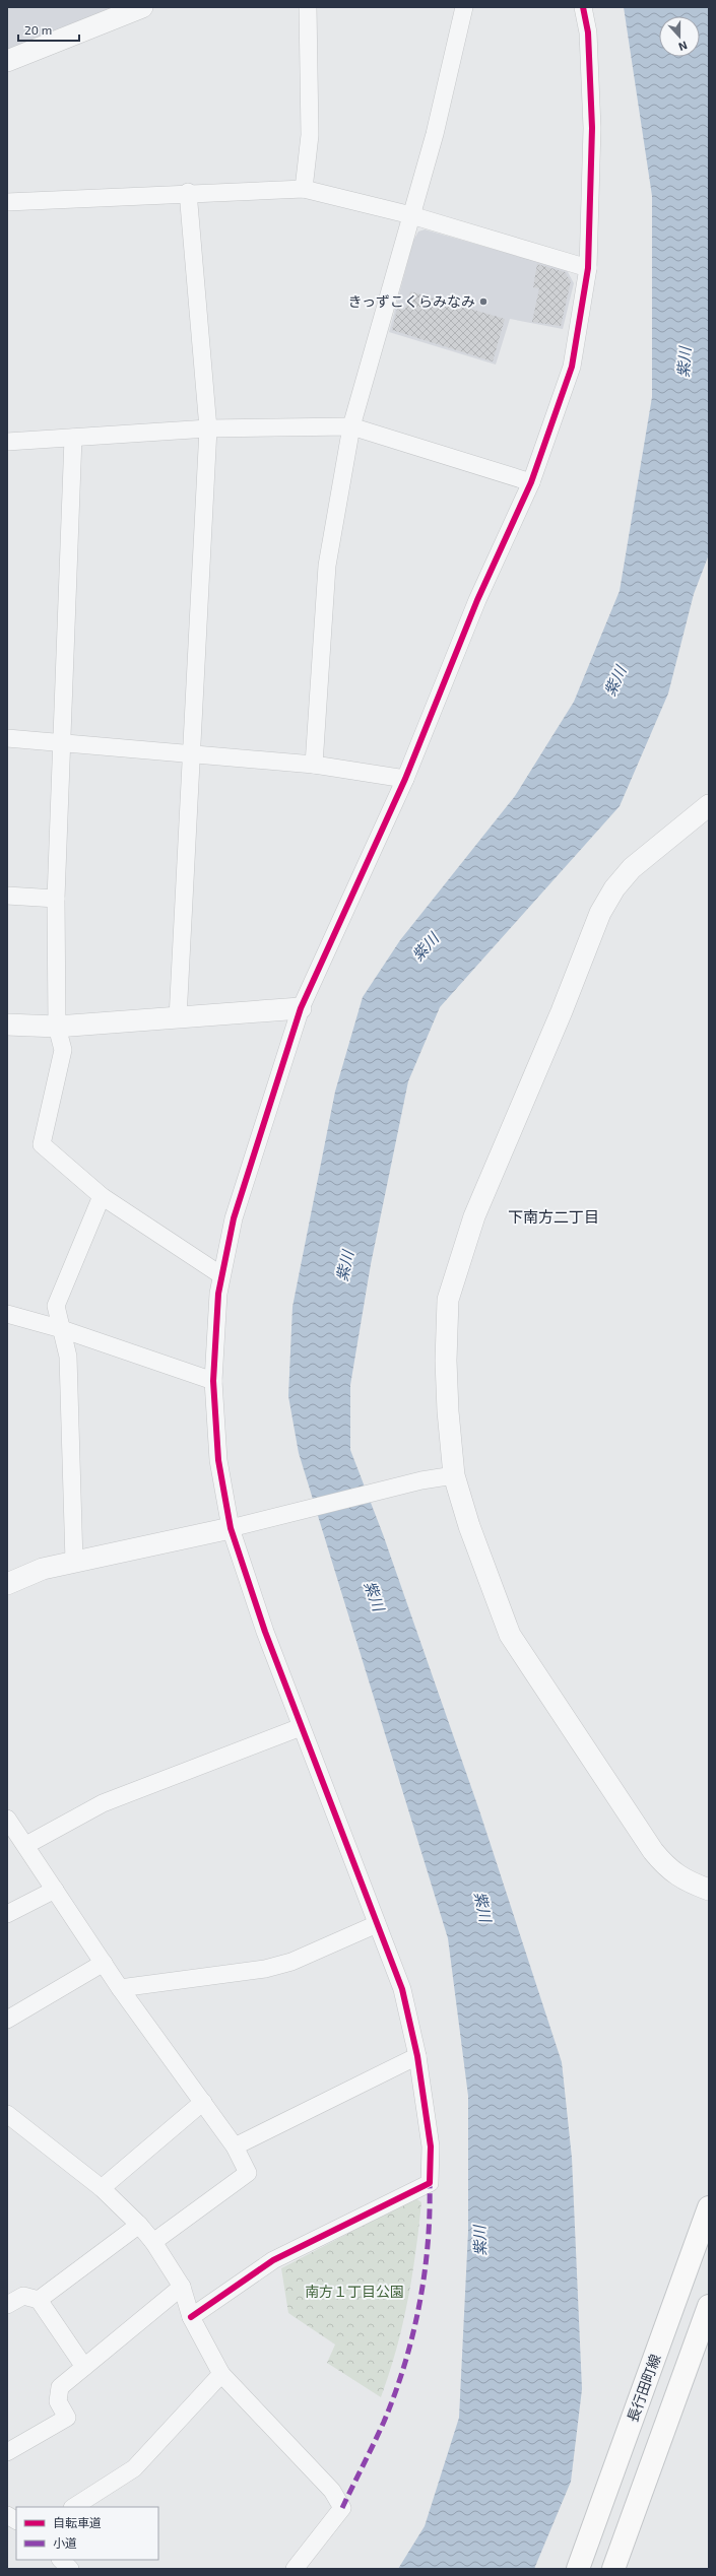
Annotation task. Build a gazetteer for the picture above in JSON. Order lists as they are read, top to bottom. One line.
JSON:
{"streets":{"main road":["長行田町線"]},"districts":["下南方二丁目"],"water":["紫川"],"parks":["南方１丁目公園"],"places":["きっずこくらみなみ"],"legend":["自転車道","小道"],"scale_bar":"20 m","north":"bottom"}
